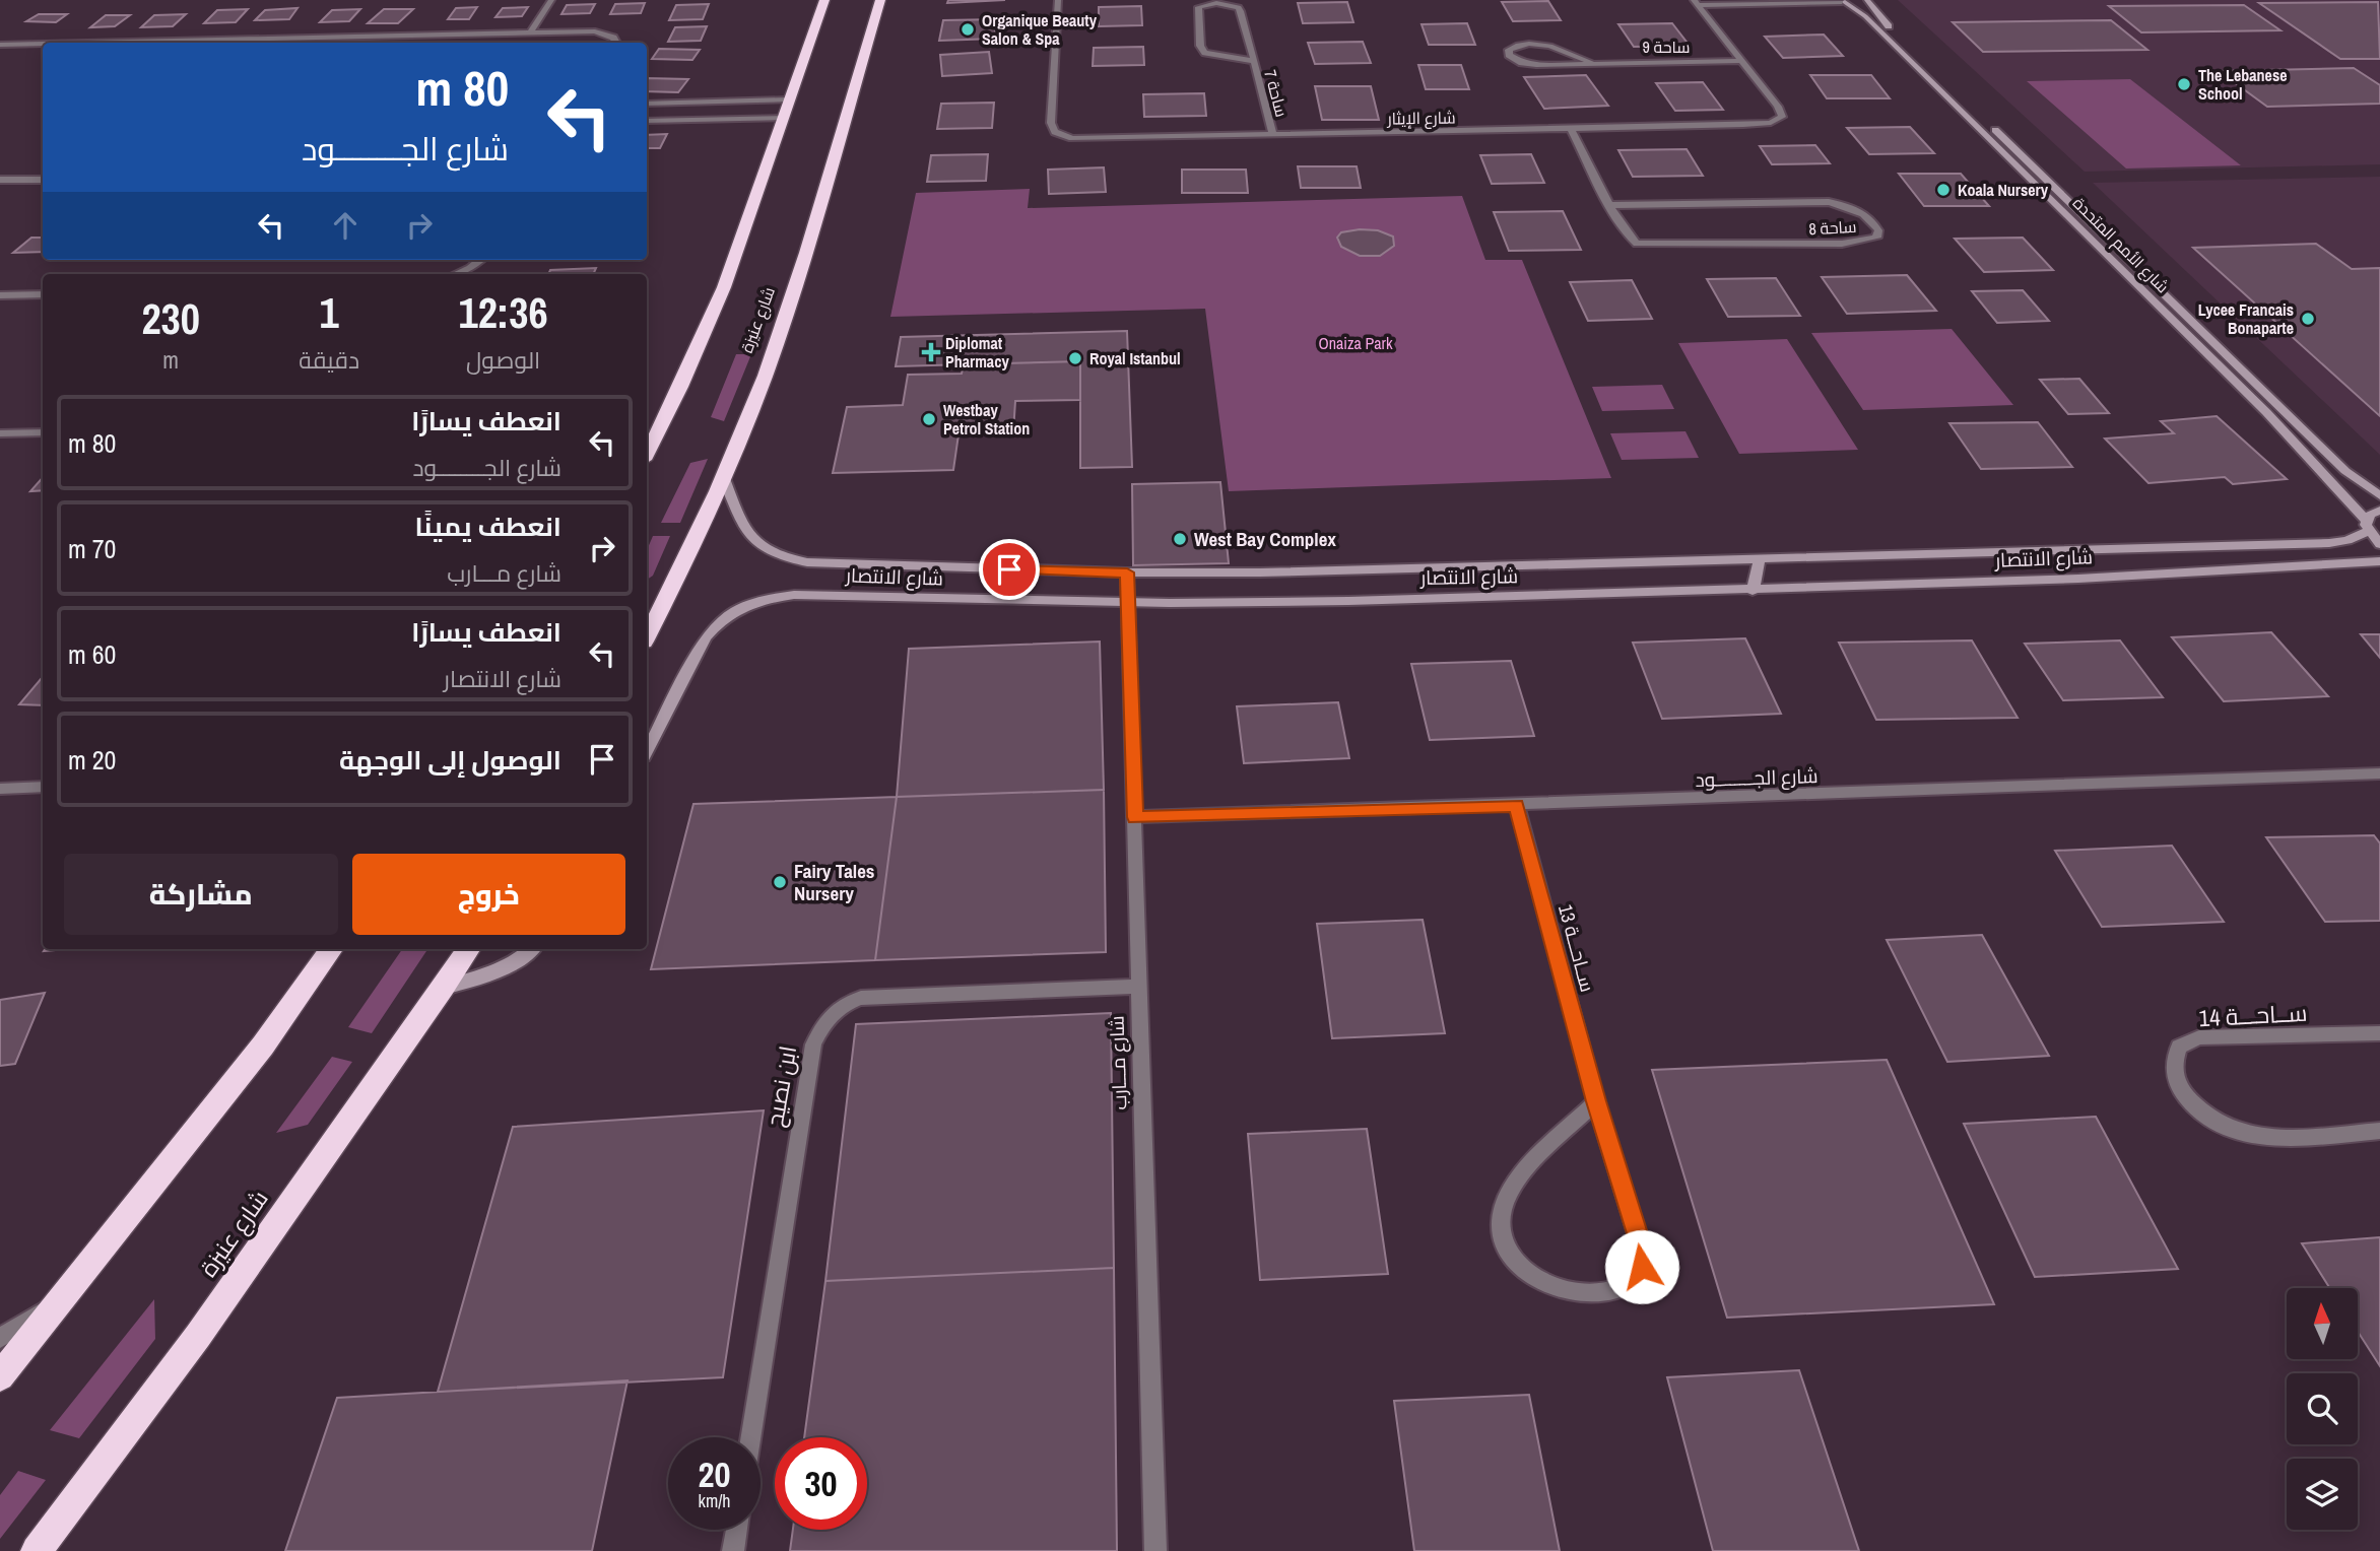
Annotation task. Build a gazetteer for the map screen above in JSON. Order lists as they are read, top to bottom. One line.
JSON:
{"streets":{"highway":["شارع عنيزة"],"street":["ساحة 9","ساحة 7","شارع الإيثار","ساحة 8","شارع الأمم المتحدة","شارع الانتصار","شارع الجــــــــود","ســاحـــة 13","ســاحـــة 14","شارع مـــارب","ابن نصيح"]},"crossings":[["ساحة 9","شارع الإيثار"],["ساحة 7","شارع الإيثار"],["شارع الإيثار","ساحة 8"],["شارع الإيثار","شارع الأمم المتحدة"],["شارع الأمم المتحدة","شارع الانتصار"],["شارع عنيزة","شارع الانتصار"],["شارع الانتصار","شارع مـــارب"],["شارع الجــــــــود","ســاحـــة 13"],["شارع الجــــــــود","شارع مـــارب"],["شارع مـــارب","ابن نصيح"]],"parks":["Onaiza Park"],"places":{"other":["Organique Beauty Salon & Spa","The Lebanese School","Koala Nursery","Lycee Francais Bonaparte","Royal Istanbul","Westbay Petrol Station","West Bay Complex","Fairy Tales Nursery"],"health":["Diplomat Pharmacy"]},"north":"top","page":{"turn":["80 m","شارع الجــــــــود"],"eta":["12:36","الوصول","1","دقيقة","230","m"],"list":[{"name":"انعطف يسارًا","note":"شارع الجــــــــود","value":"80 m"},{"name":"انعطف يمينًا","note":"شارع مـــارب","value":"70 m"},{"name":"انعطف يسارًا","note":"شارع الانتصار","value":"60 m"},{"name":"الوصول إلى الوجهة","value":"20 m"}],"buttons":["خروج","مشاركة"],"speed":"20 km/h","limit":"30"}}
